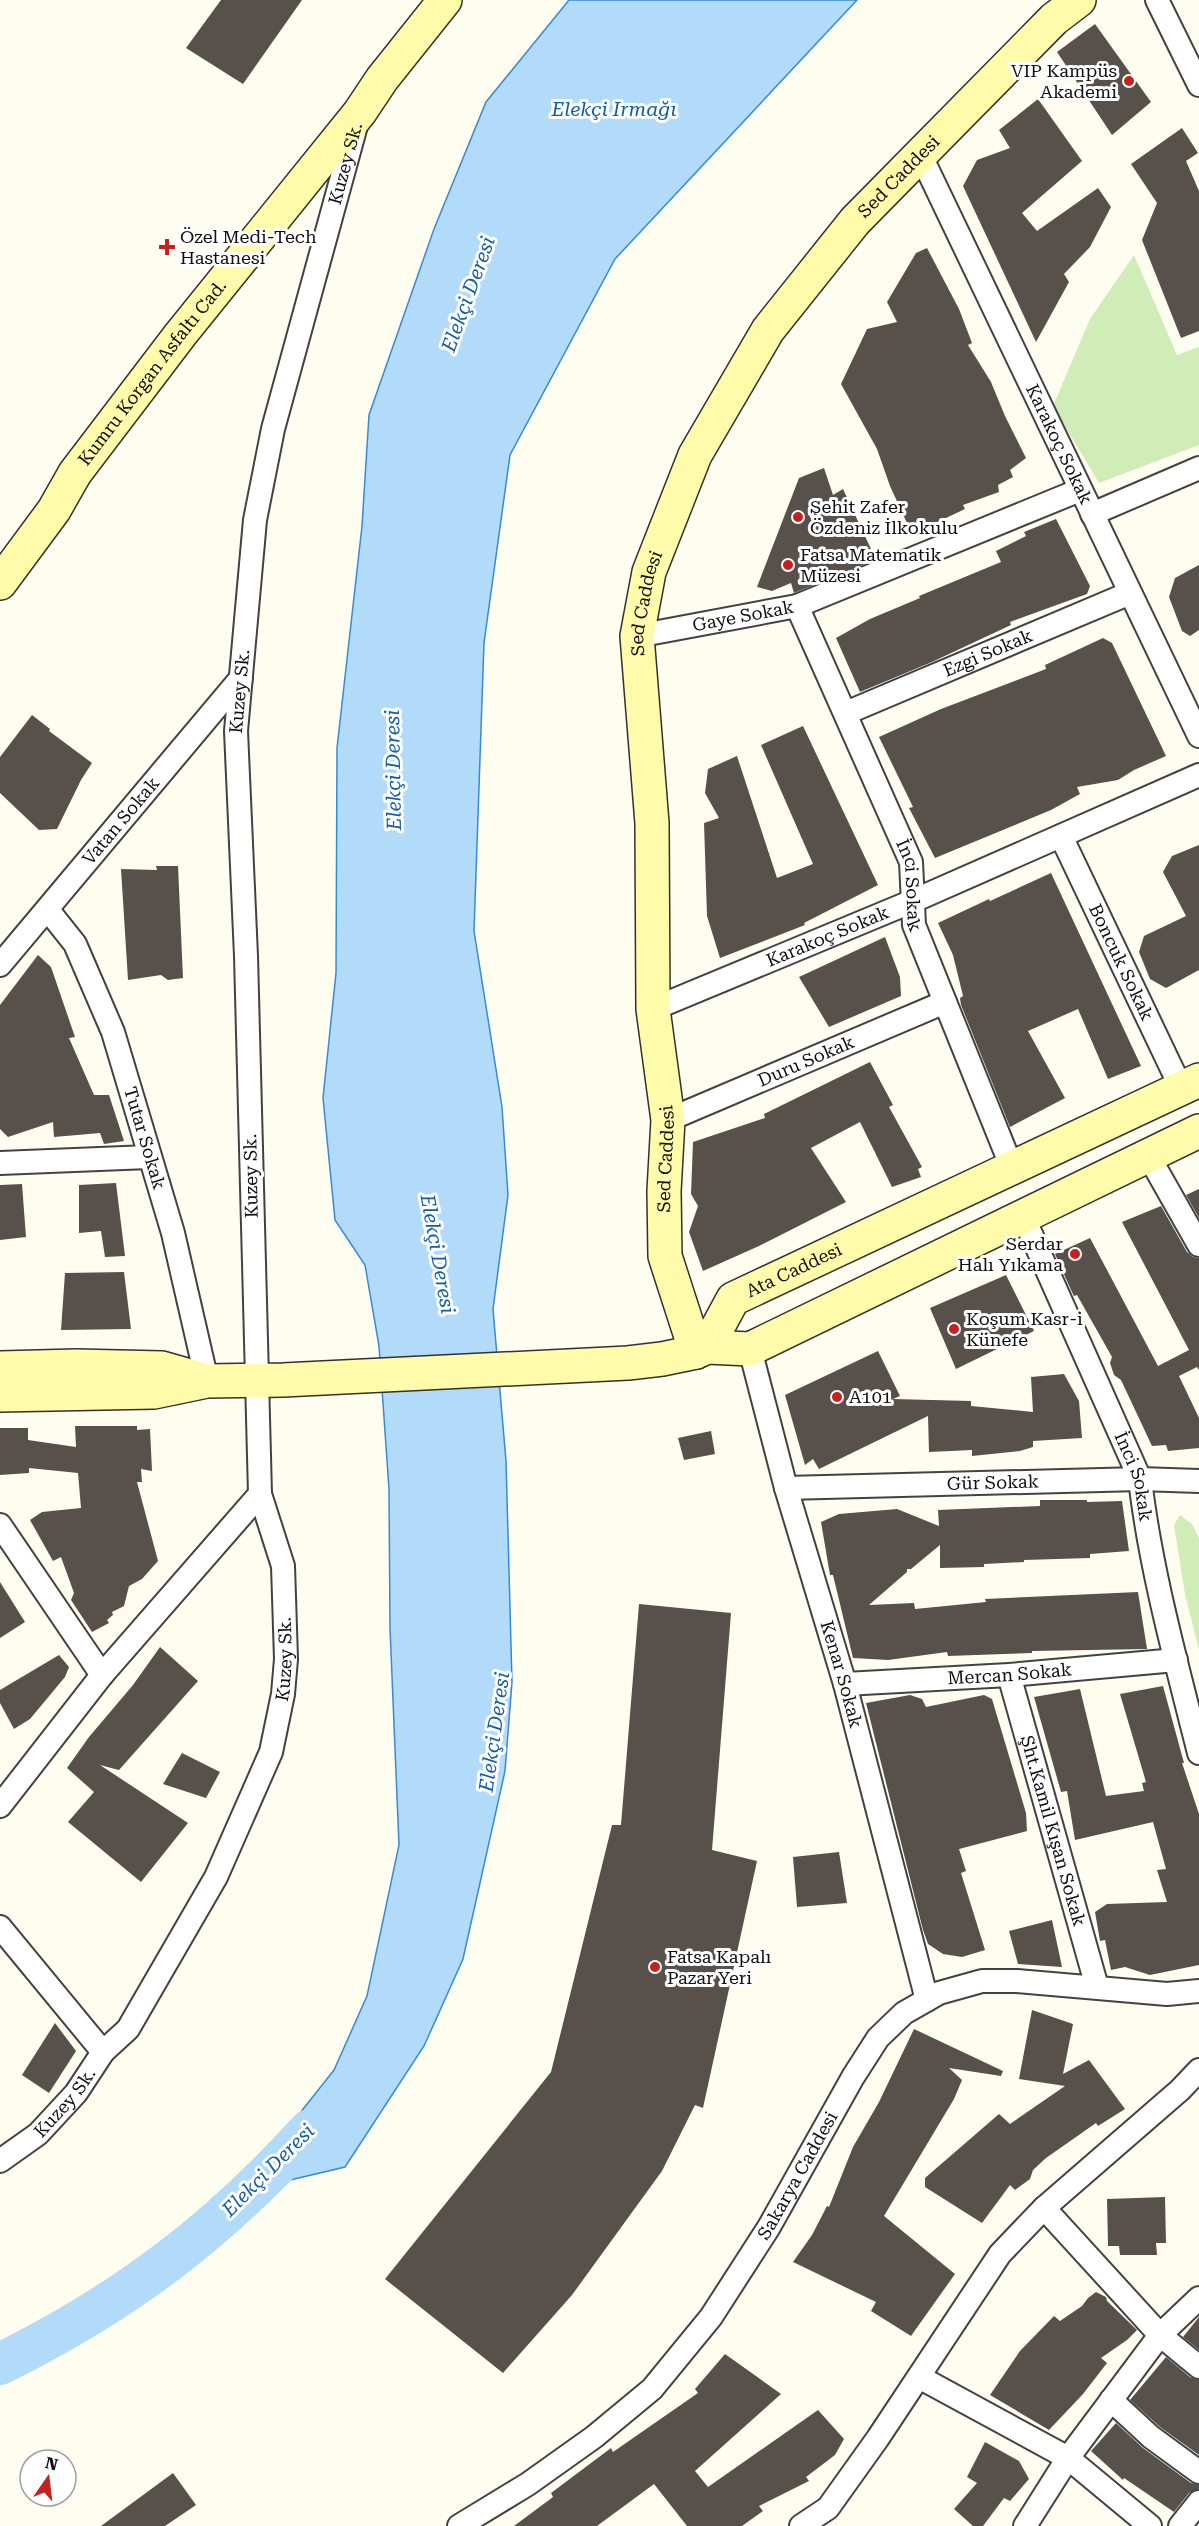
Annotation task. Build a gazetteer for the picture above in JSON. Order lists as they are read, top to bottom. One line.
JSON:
{"streets":{"main road":["Sed Caddesi","Kumru Korgan Asfaltı Cad.","Ata Caddesi"],"street":["Kuzey Sk.","Karakoç Sokak","Gaye Sokak","Ezgi Sokak","Vatan Sokak","İnci Sokak","Boncuk Sokak","Duru Sokak","Tutar Sokak","Gür Sokak","Kenar Sokak","Mercan Sokak","Şht.Kamil Kışan Sokak","Sakarya Caddesi"]},"crossings":[["Kuzey Sk.","Kumru Korgan Asfaltı Cad."],["Kuzey Sk.","Vatan Sokak"],["Sed Caddesi","Karakoç Sokak"],["Sed Caddesi","Gaye Sokak"],["Sed Caddesi","Duru Sokak"],["Sed Caddesi","Ata Caddesi"],["Karakoç Sokak","Gaye Sokak"],["Karakoç Sokak","Ezgi Sokak"],["Karakoç Sokak","İnci Sokak"],["Karakoç Sokak","Boncuk Sokak"],["Gaye Sokak","İnci Sokak"],["Ezgi Sokak","İnci Sokak"],["Vatan Sokak","Tutar Sokak"],["İnci Sokak","Duru Sokak"],["İnci Sokak","Ata Caddesi"],["İnci Sokak","Gür Sokak"],["İnci Sokak","Mercan Sokak"],["Boncuk Sokak","Ata Caddesi"],["Gür Sokak","Kenar Sokak"],["Kenar Sokak","Mercan Sokak"],["Kenar Sokak","Sakarya Caddesi"],["Mercan Sokak","Şht.Kamil Kışan Sokak"],["Şht.Kamil Kışan Sokak","Sakarya Caddesi"]],"water":["Elekçi Irmağı","Elekçi Deresi"],"places":{"other":["VIP Kampüs Akademi","Şehit Zafer Özdeniz İlkokulu","Fatsa Matematik Müzesi","Serdar Halı Yıkama","Koşum Kasr-i Künefe","A101","Fatsa Kapalı Pazar Yeri"],"health":["Özel Medi-Tech Hastanesi"]},"north":"top"}
